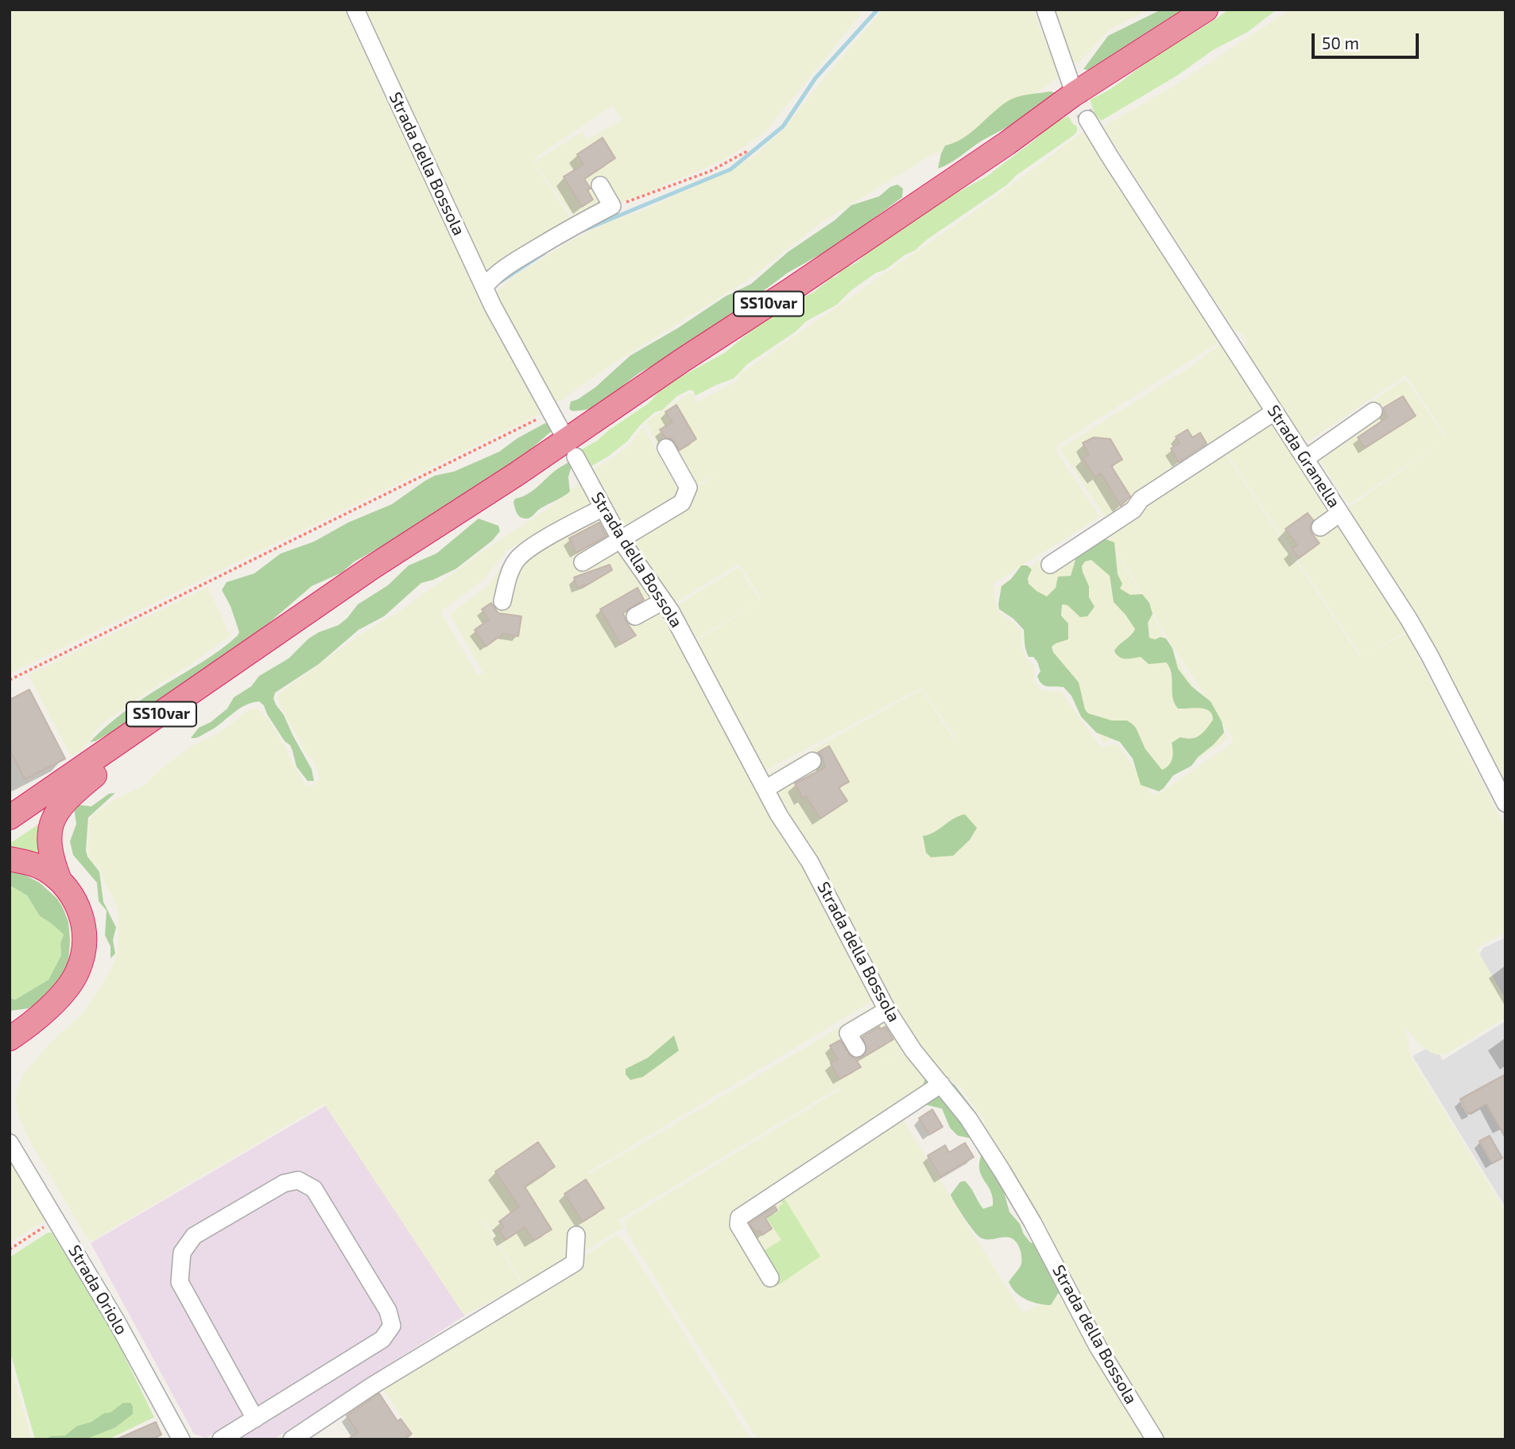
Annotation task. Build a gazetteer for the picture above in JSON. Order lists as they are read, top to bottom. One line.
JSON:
{"streets":{"highway":["SS10var"],"street":["Strada della Bossola","Strada Granella","Strada Oriolo"]},"scale_bar":"50 m"}
